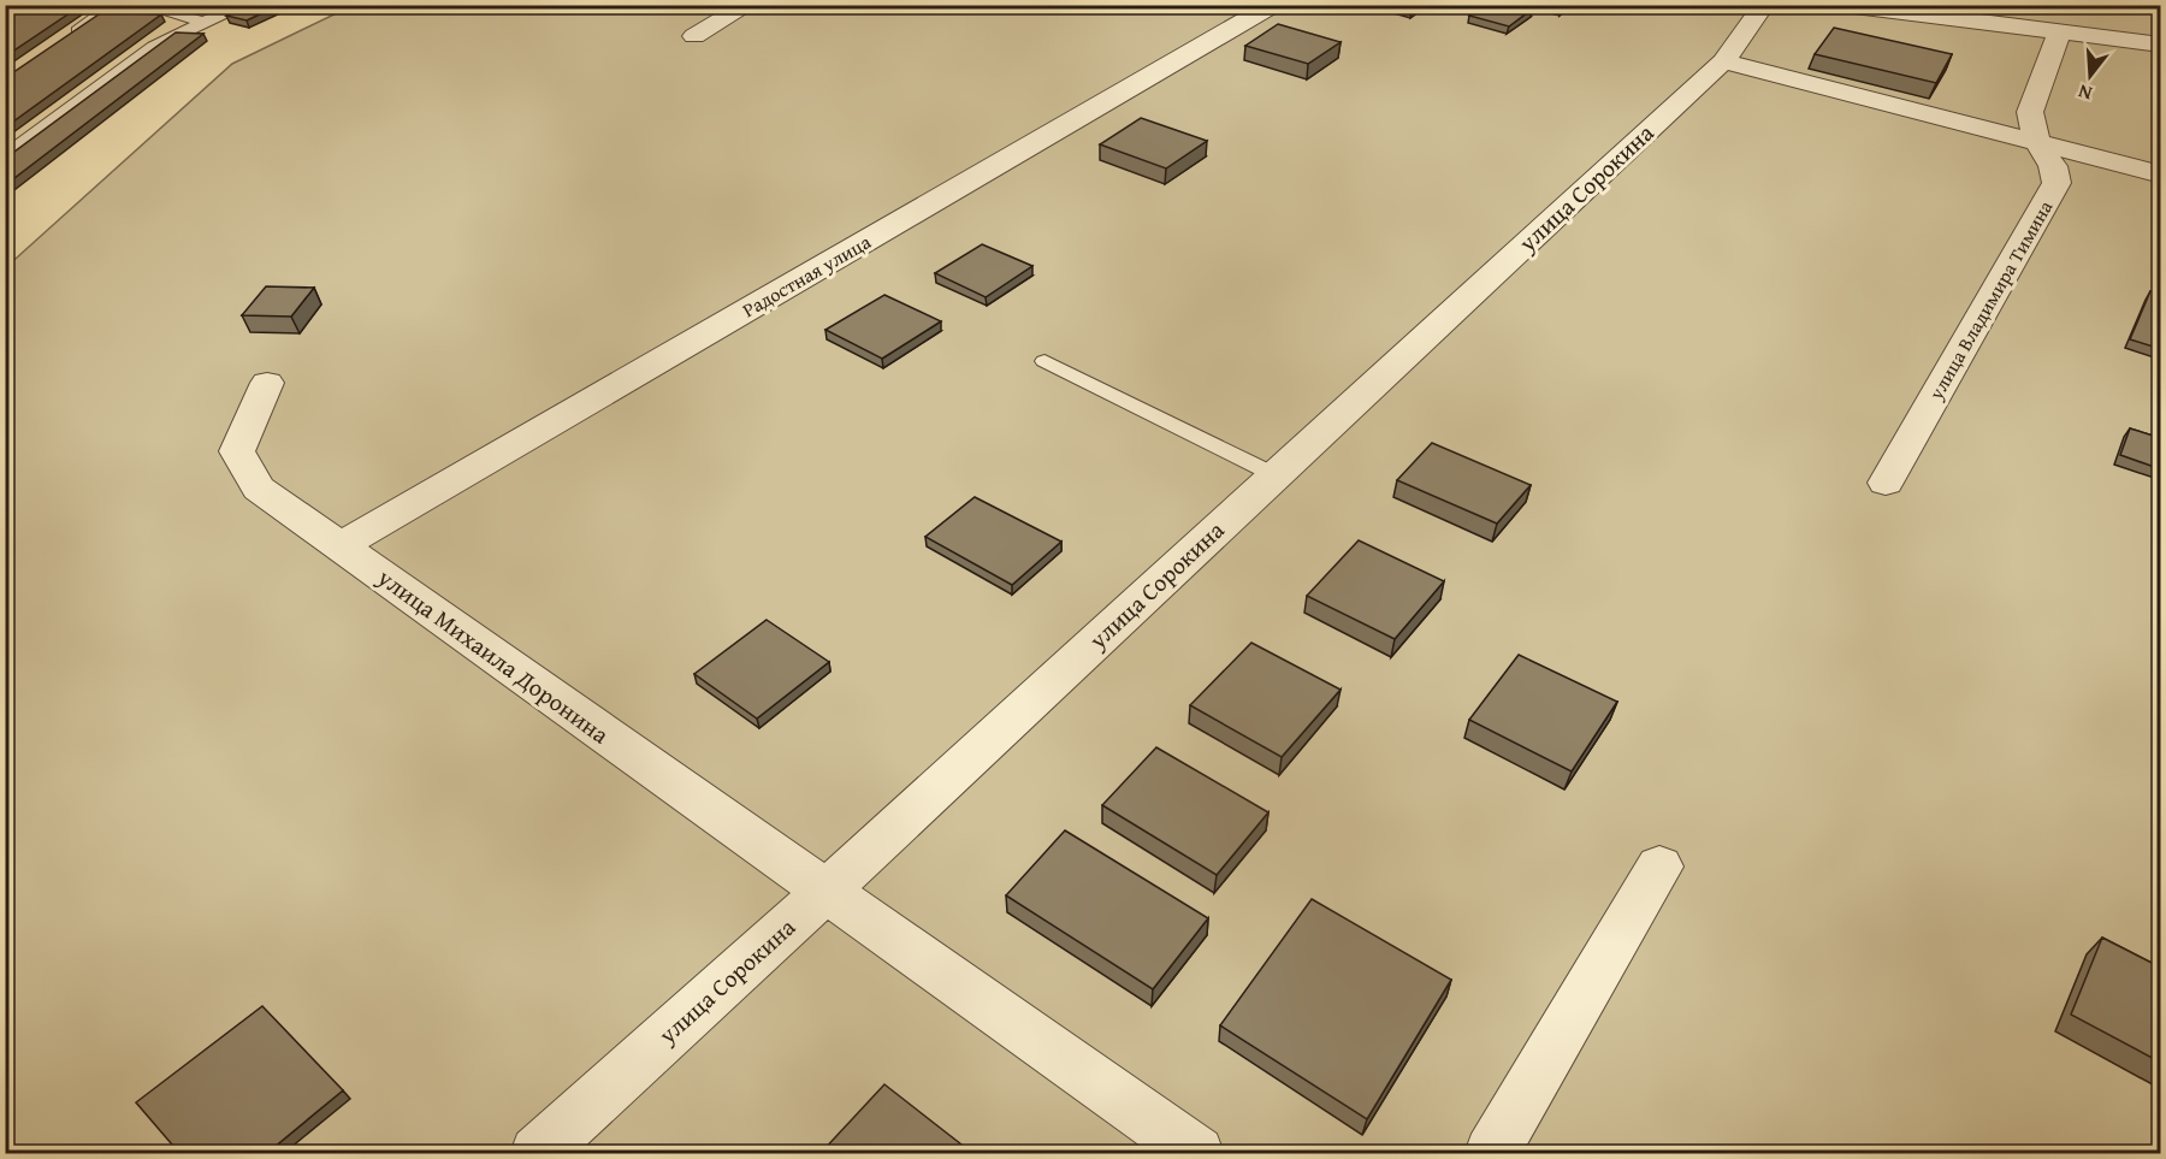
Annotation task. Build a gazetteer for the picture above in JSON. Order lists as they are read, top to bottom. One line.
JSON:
{"streets":{"street":["улица Сорокина","Радостная улица","улица Владимира Тимина","улица Михаила Доронина"]},"crossings":[["улица Сорокина","улица Михаила Доронина"],["Радостная улица","улица Михаила Доронина"]],"north":"bottom"}
